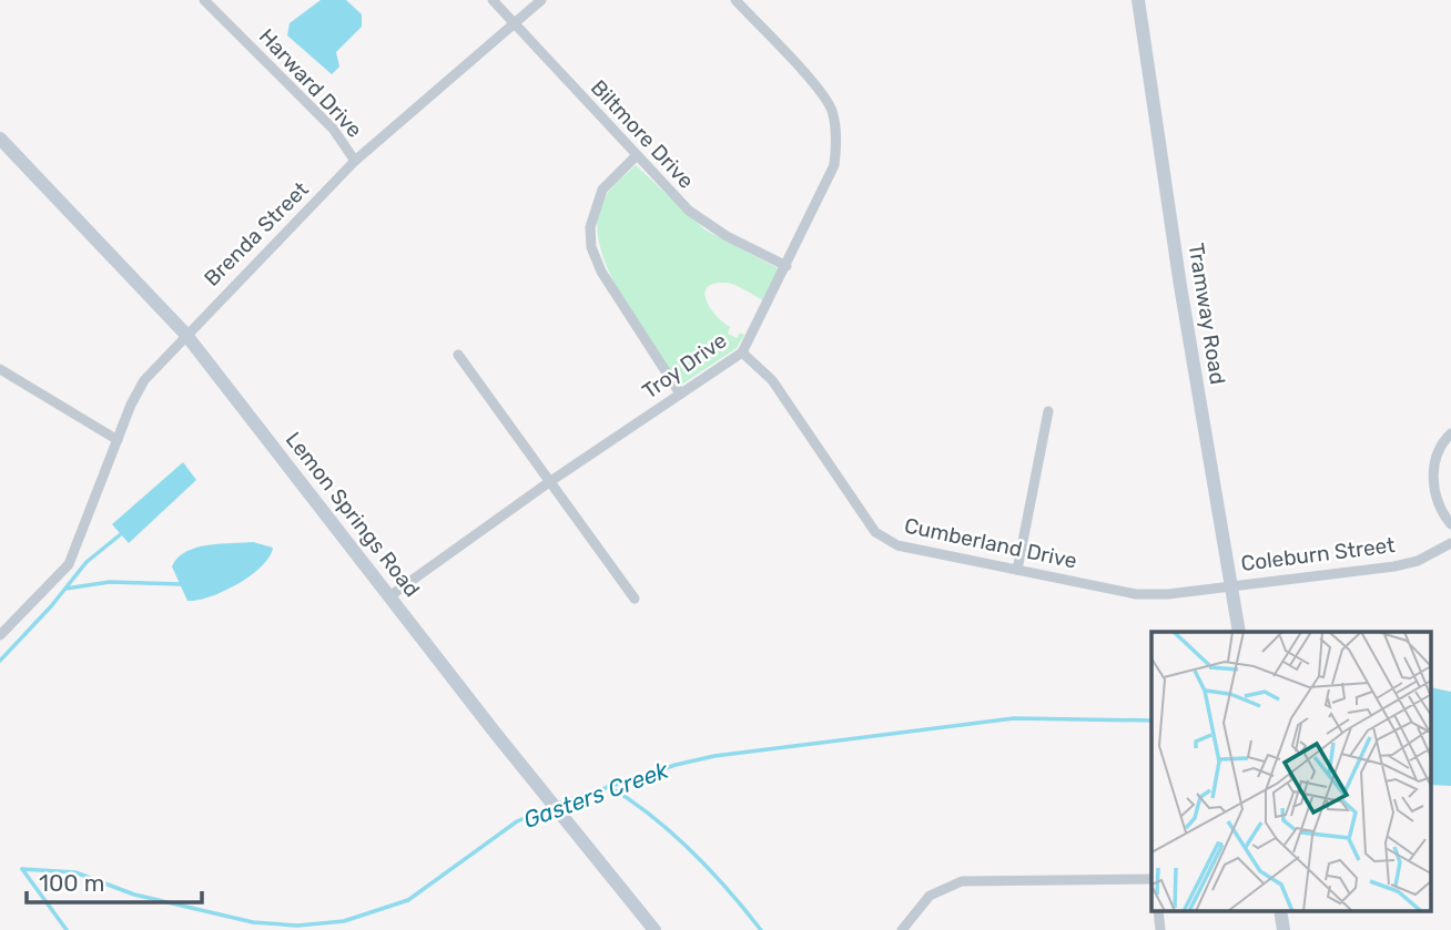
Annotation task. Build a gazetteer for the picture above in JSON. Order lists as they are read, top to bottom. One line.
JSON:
{"streets":{"street":["Harward Drive","Biltmore Drive","Brenda Street","Tramway Road","Troy Drive","Lemon Springs Road","Cumberland Drive","Coleburn Street"]},"crossings":[["Harward Drive","Brenda Street"],["Biltmore Drive","Brenda Street"],["Biltmore Drive","Troy Drive"],["Brenda Street","Lemon Springs Road"],["Tramway Road","Cumberland Drive"],["Tramway Road","Coleburn Street"],["Troy Drive","Lemon Springs Road"],["Troy Drive","Cumberland Drive"],["Cumberland Drive","Coleburn Street"]],"water":["Gasters Creek"],"scale_bar":"100 m"}
